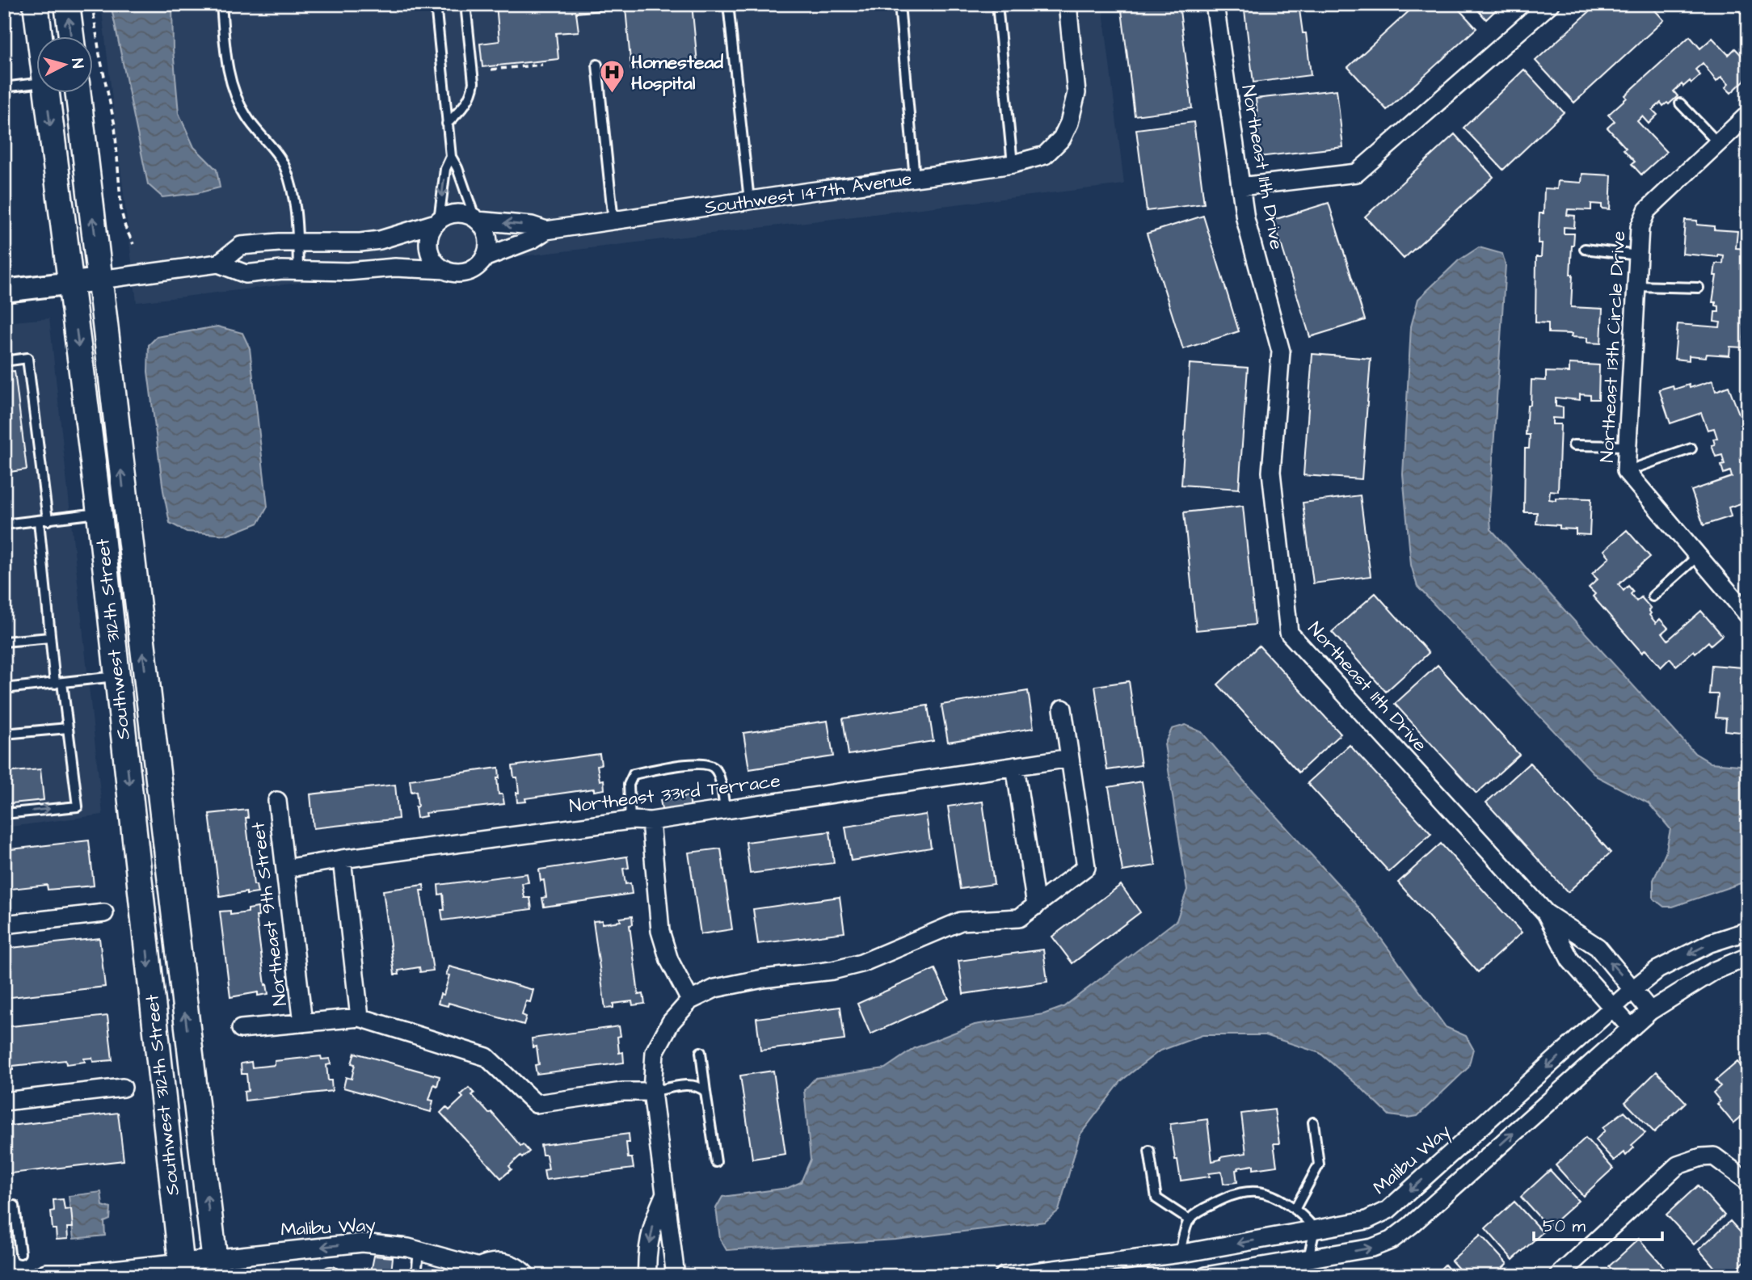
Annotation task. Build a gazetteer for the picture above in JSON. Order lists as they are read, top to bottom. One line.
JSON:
{"streets":{"main road":["Southwest 312th Street"],"street":["Northeast 11th Drive","Southwest 147th Avenue","Northeast 13th Circle Drive","Northeast 33rd Terrace","Northeast 9th Street","Malibu Way"]},"crossings":[["Northeast 11th Drive","Malibu Way"],["Southwest 312th Street","Malibu Way"],["Northeast 33rd Terrace","Northeast 9th Street"]],"places":{"hospital":["Homestead Hospital"]},"scale_bar":"50 m","north":"right"}
